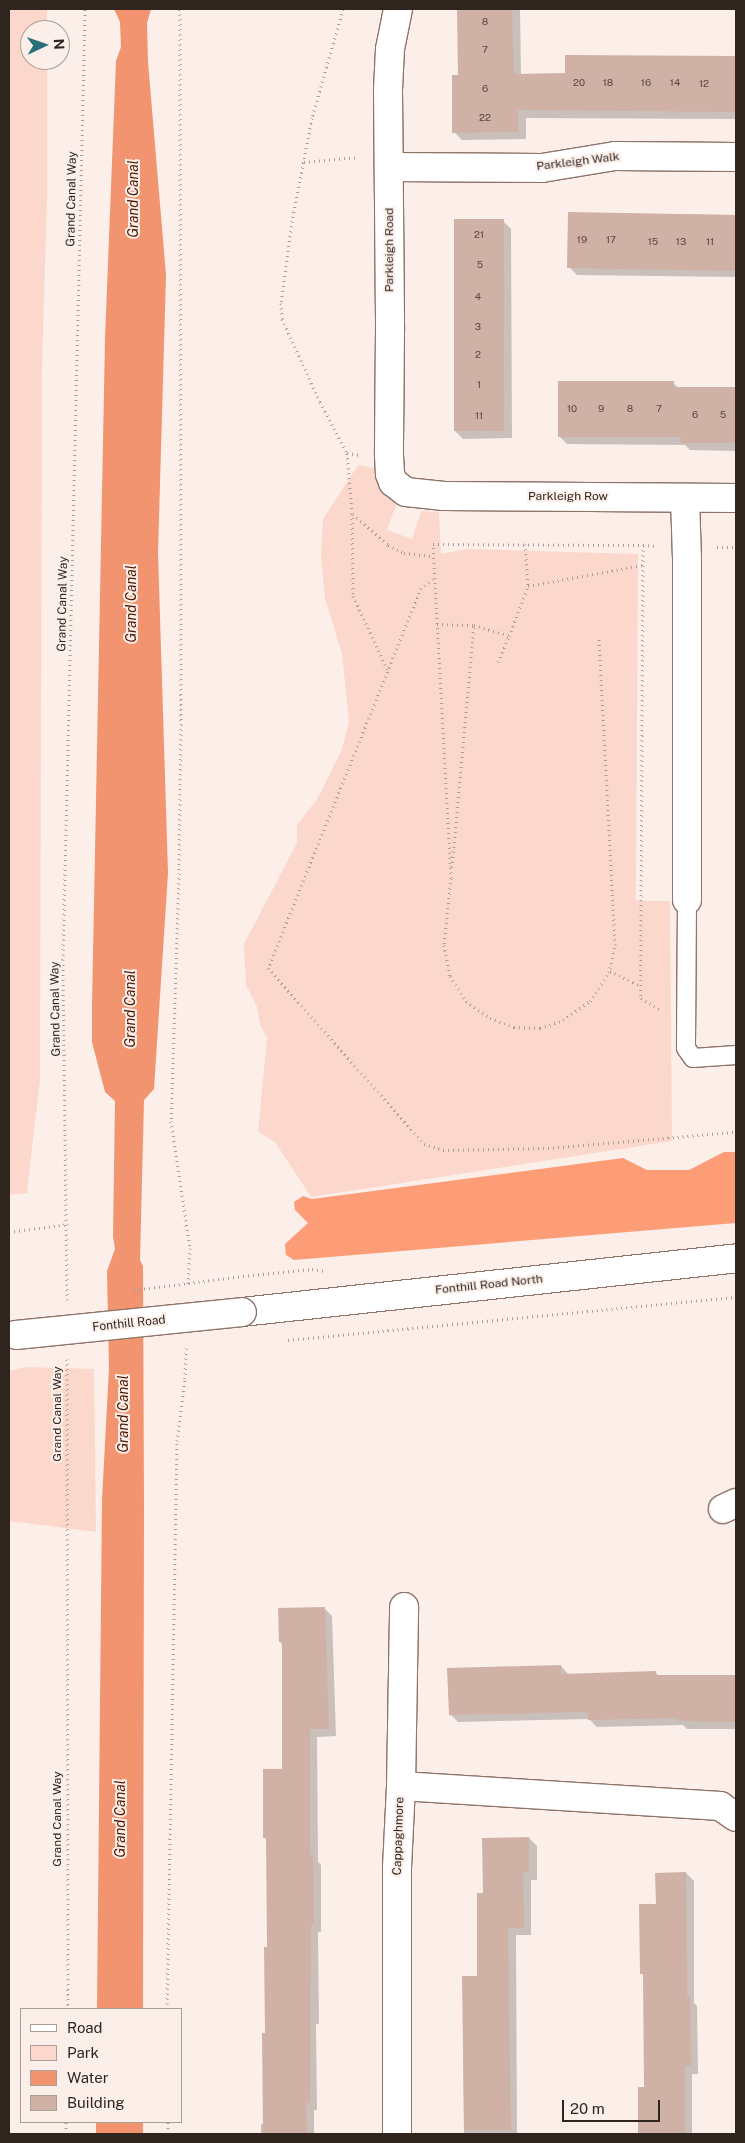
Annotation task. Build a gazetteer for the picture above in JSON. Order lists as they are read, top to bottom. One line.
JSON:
{"streets":{"street":["Parkleigh Walk","Parkleigh Road","Parkleigh Row","Fonthill Road North","Fonthill Road","Cappaghmore"],"path":["Grand Canal Way"]},"crossings":[["Parkleigh Walk","Parkleigh Road"],["Parkleigh Road","Parkleigh Row"],["Fonthill Road North","Fonthill Road"]],"water":["Grand Canal"],"house_numbers":["8","7","20","18","16","14","12","6","22","21","19","17","15","13","11","5","4","3","2","1","10","9","8","7","6","5","11"],"legend":["Road","Park","Water","Building"],"scale_bar":"20 m","north":"right"}
